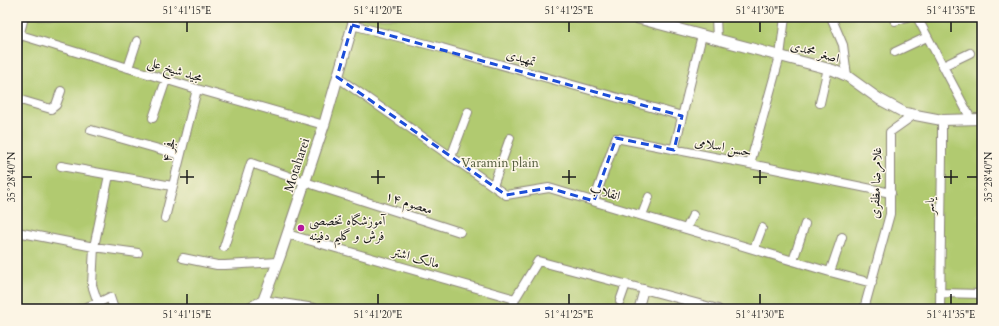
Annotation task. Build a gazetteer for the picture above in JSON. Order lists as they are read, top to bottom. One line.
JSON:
{"streets":{"street":["اصغر محمدی","تمهیدی","مجید شیخ علی","حسن اسلامی","فجر ۴","Motaharei","غلامرضا مظفری","انقلاب","۱۴ معصوم","یاسر","مالک اشتر"]},"crossings":[["اصغر محمدی","غلامرضا مظفری"],["اصغر محمدی","یاسر"],["تمهیدی","Motaharei"],["مجید شیخ علی","فجر ۴"],["مجید شیخ علی","Motaharei"],["حسن اسلامی","غلامرضا مظفری"],["حسن اسلامی","انقلاب"],["Motaharei","انقلاب"],["Motaharei","۱۴ معصوم"],["Motaharei","مالک اشتر"],["غلامرضا مظفری","انقلاب"]],"parks":["Varamin plain"],"places":["آموزشگاه تخصصی فرش و گلیم دفینه"],"coordinates":["51°41'15\"E","51°41'20\"E","51°41'25\"E","51°41'30\"E","51°41'35\"E","35°28'40\"N"]}
